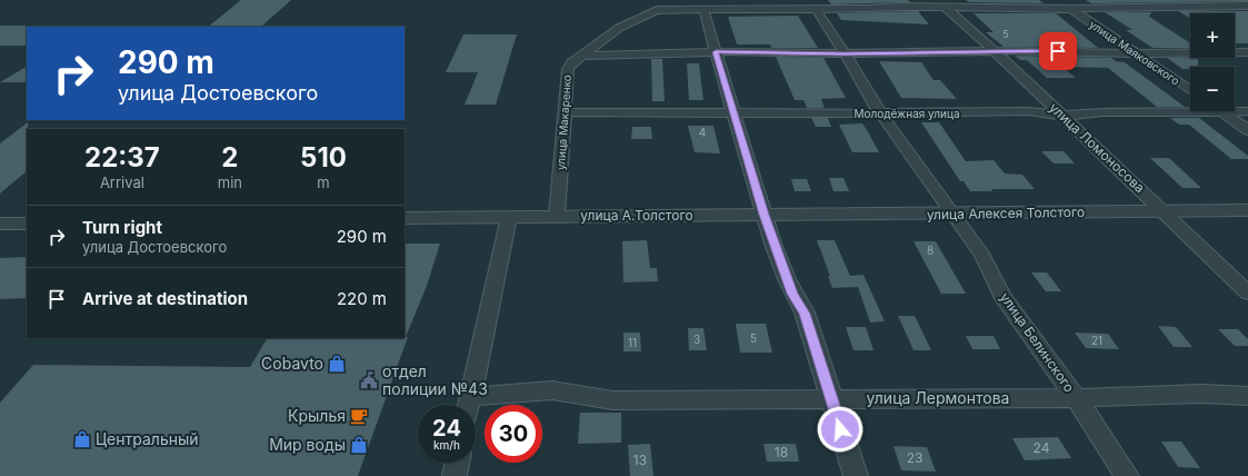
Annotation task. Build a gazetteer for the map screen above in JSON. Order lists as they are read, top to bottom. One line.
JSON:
{"streets":{"street":["улица Маяковского","Молодёжная улица","улица Макаренко","улица Ломоносова","улица Алексея Толстого","улица А.Толстого","улица Белинского","улица Лермонтова"]},"crossings":[["улица Маяковского","улица Макаренко"],["Молодёжная улица","улица Макаренко"],["Молодёжная улица","улица Ломоносова"],["Молодёжная улица","улица Белинского"],["улица Макаренко","улица Ломоносова"],["улица Макаренко","улица А.Толстого"],["улица Макаренко","улица Белинского"],["улица Ломоносова","улица Алексея Толстого"],["улица Алексея Толстого","улица А.Толстого"],["улица Алексея Толстого","улица Белинского"],["улица Белинского","улица Лермонтова"]],"places":{"shop":["Cobavto","Центральный","Мир воды"],"public building":["отдел полиции №43"],"cafe":["Крылья"]},"house_numbers":["5","4","8","5","3","21","11","24","18","23","13"],"page":{"map_buttons":["+","−"],"turn":["290 m","улица Достоевского"],"eta":["22:37","Arrival","2","min","510","m"],"list":[{"name":"Turn right","note":"улица Достоевского","value":"290 m"},{"name":"Arrive at destination","value":"220 m"}],"speed":"24 km/h","limit":"30"}}
